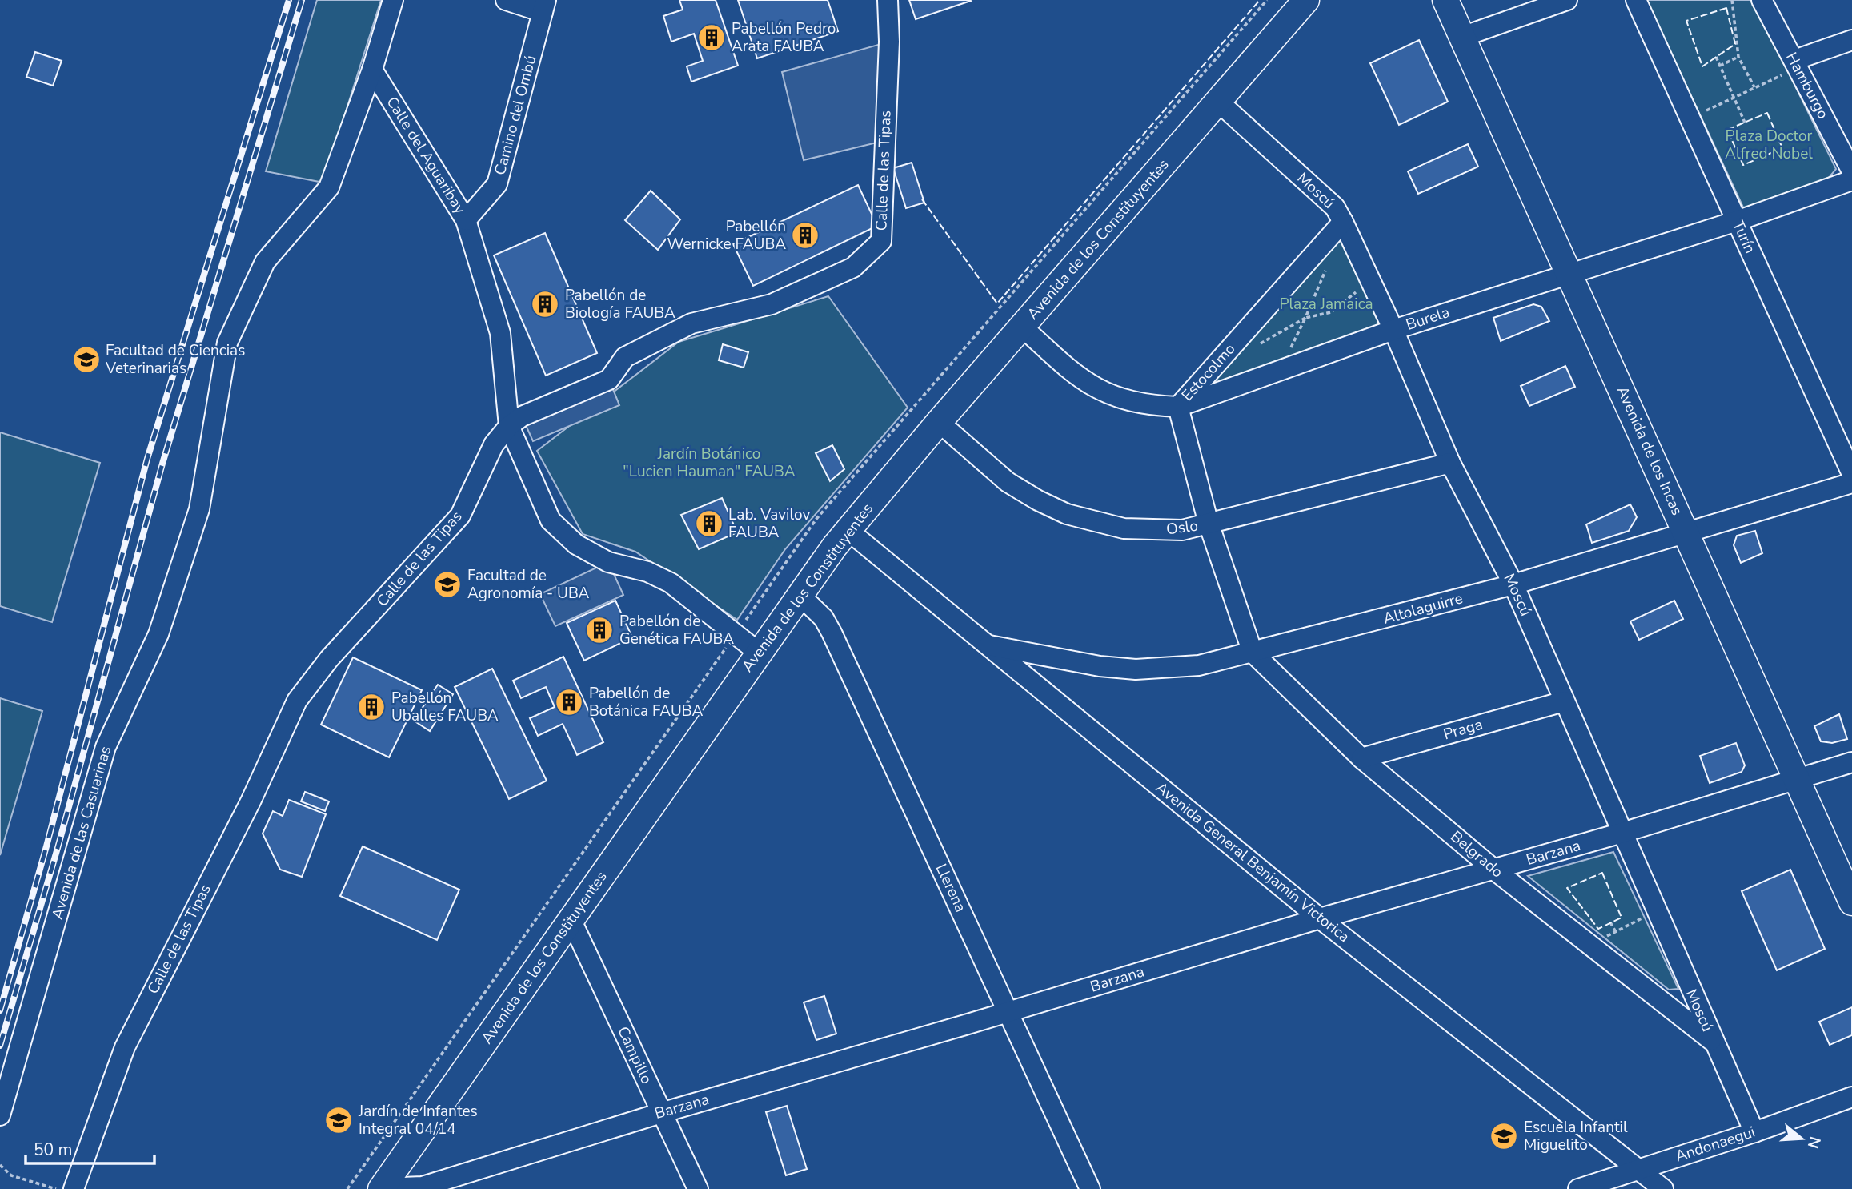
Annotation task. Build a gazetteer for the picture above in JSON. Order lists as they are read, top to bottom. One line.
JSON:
{"streets":{"main road":["Avenida de los Constituyentes","Avenida de los Incas"],"street":["Hamburgo","Camino del Ombú","Calle del Aguaribay","Calle de las Tipas","Moscú","Turín","Burela","Estocolmo","Oslo","Altolaguirre","Praga","Avenida de las Casuarinas","Barzana","Belgrado","Avenida General Benjamín Victorica","Llerena","Campillo","Andonaegui"]},"crossings":[["Camino del Ombú","Calle del Aguaribay"],["Calle del Aguaribay","Calle de las Tipas"],["Calle del Aguaribay","Avenida de los Constituyentes"],["Calle del Aguaribay","Avenida de las Casuarinas"],["Moscú","Avenida de los Constituyentes"],["Moscú","Burela"],["Moscú","Estocolmo"],["Moscú","Oslo"],["Moscú","Altolaguirre"],["Moscú","Praga"],["Moscú","Barzana"],["Moscú","Belgrado"],["Moscú","Andonaegui"],["Turín","Burela"],["Avenida de los Constituyentes","Burela"],["Avenida de los Constituyentes","Oslo"],["Avenida de los Constituyentes","Barzana"],["Avenida de los Constituyentes","Avenida General Benjamín Victorica"],["Avenida de los Constituyentes","Llerena"],["Avenida de los Constituyentes","Campillo"],["Burela","Estocolmo"],["Burela","Avenida de los Incas"],["Estocolmo","Oslo"],["Estocolmo","Altolaguirre"],["Estocolmo","Belgrado"],["Avenida de los Incas","Altolaguirre"],["Avenida de los Incas","Barzana"],["Altolaguirre","Belgrado"],["Altolaguirre","Avenida General Benjamín Victorica"],["Praga","Belgrado"],["Barzana","Belgrado"],["Barzana","Avenida General Benjamín Victorica"],["Barzana","Llerena"],["Barzana","Campillo"],["Avenida General Benjamín Victorica","Andonaegui"]],"parks":["Plaza Doctor Alfred Nobel","Plaza Jamaica","Jardín Botánico \"Lucien Hauman\" FAUBA"],"places":{"building":["Pabellón Pedro Arata FAUBA","Pabellón Wernicke FAUBA","Pabellón de Biología FAUBA","Lab. Vavilov FAUBA","Pabellón de Genética FAUBA","Pabellón de Botánica FAUBA","Pabellón Uballes FAUBA"],"school or university":["Facultad de Ciencias Veterinarias","Facultad de Agronomía - UBA","Jardín de Infantes Integral 04/14","Escuela Infantil Miguelito"]},"scale_bar":"50 m","north":"right"}
